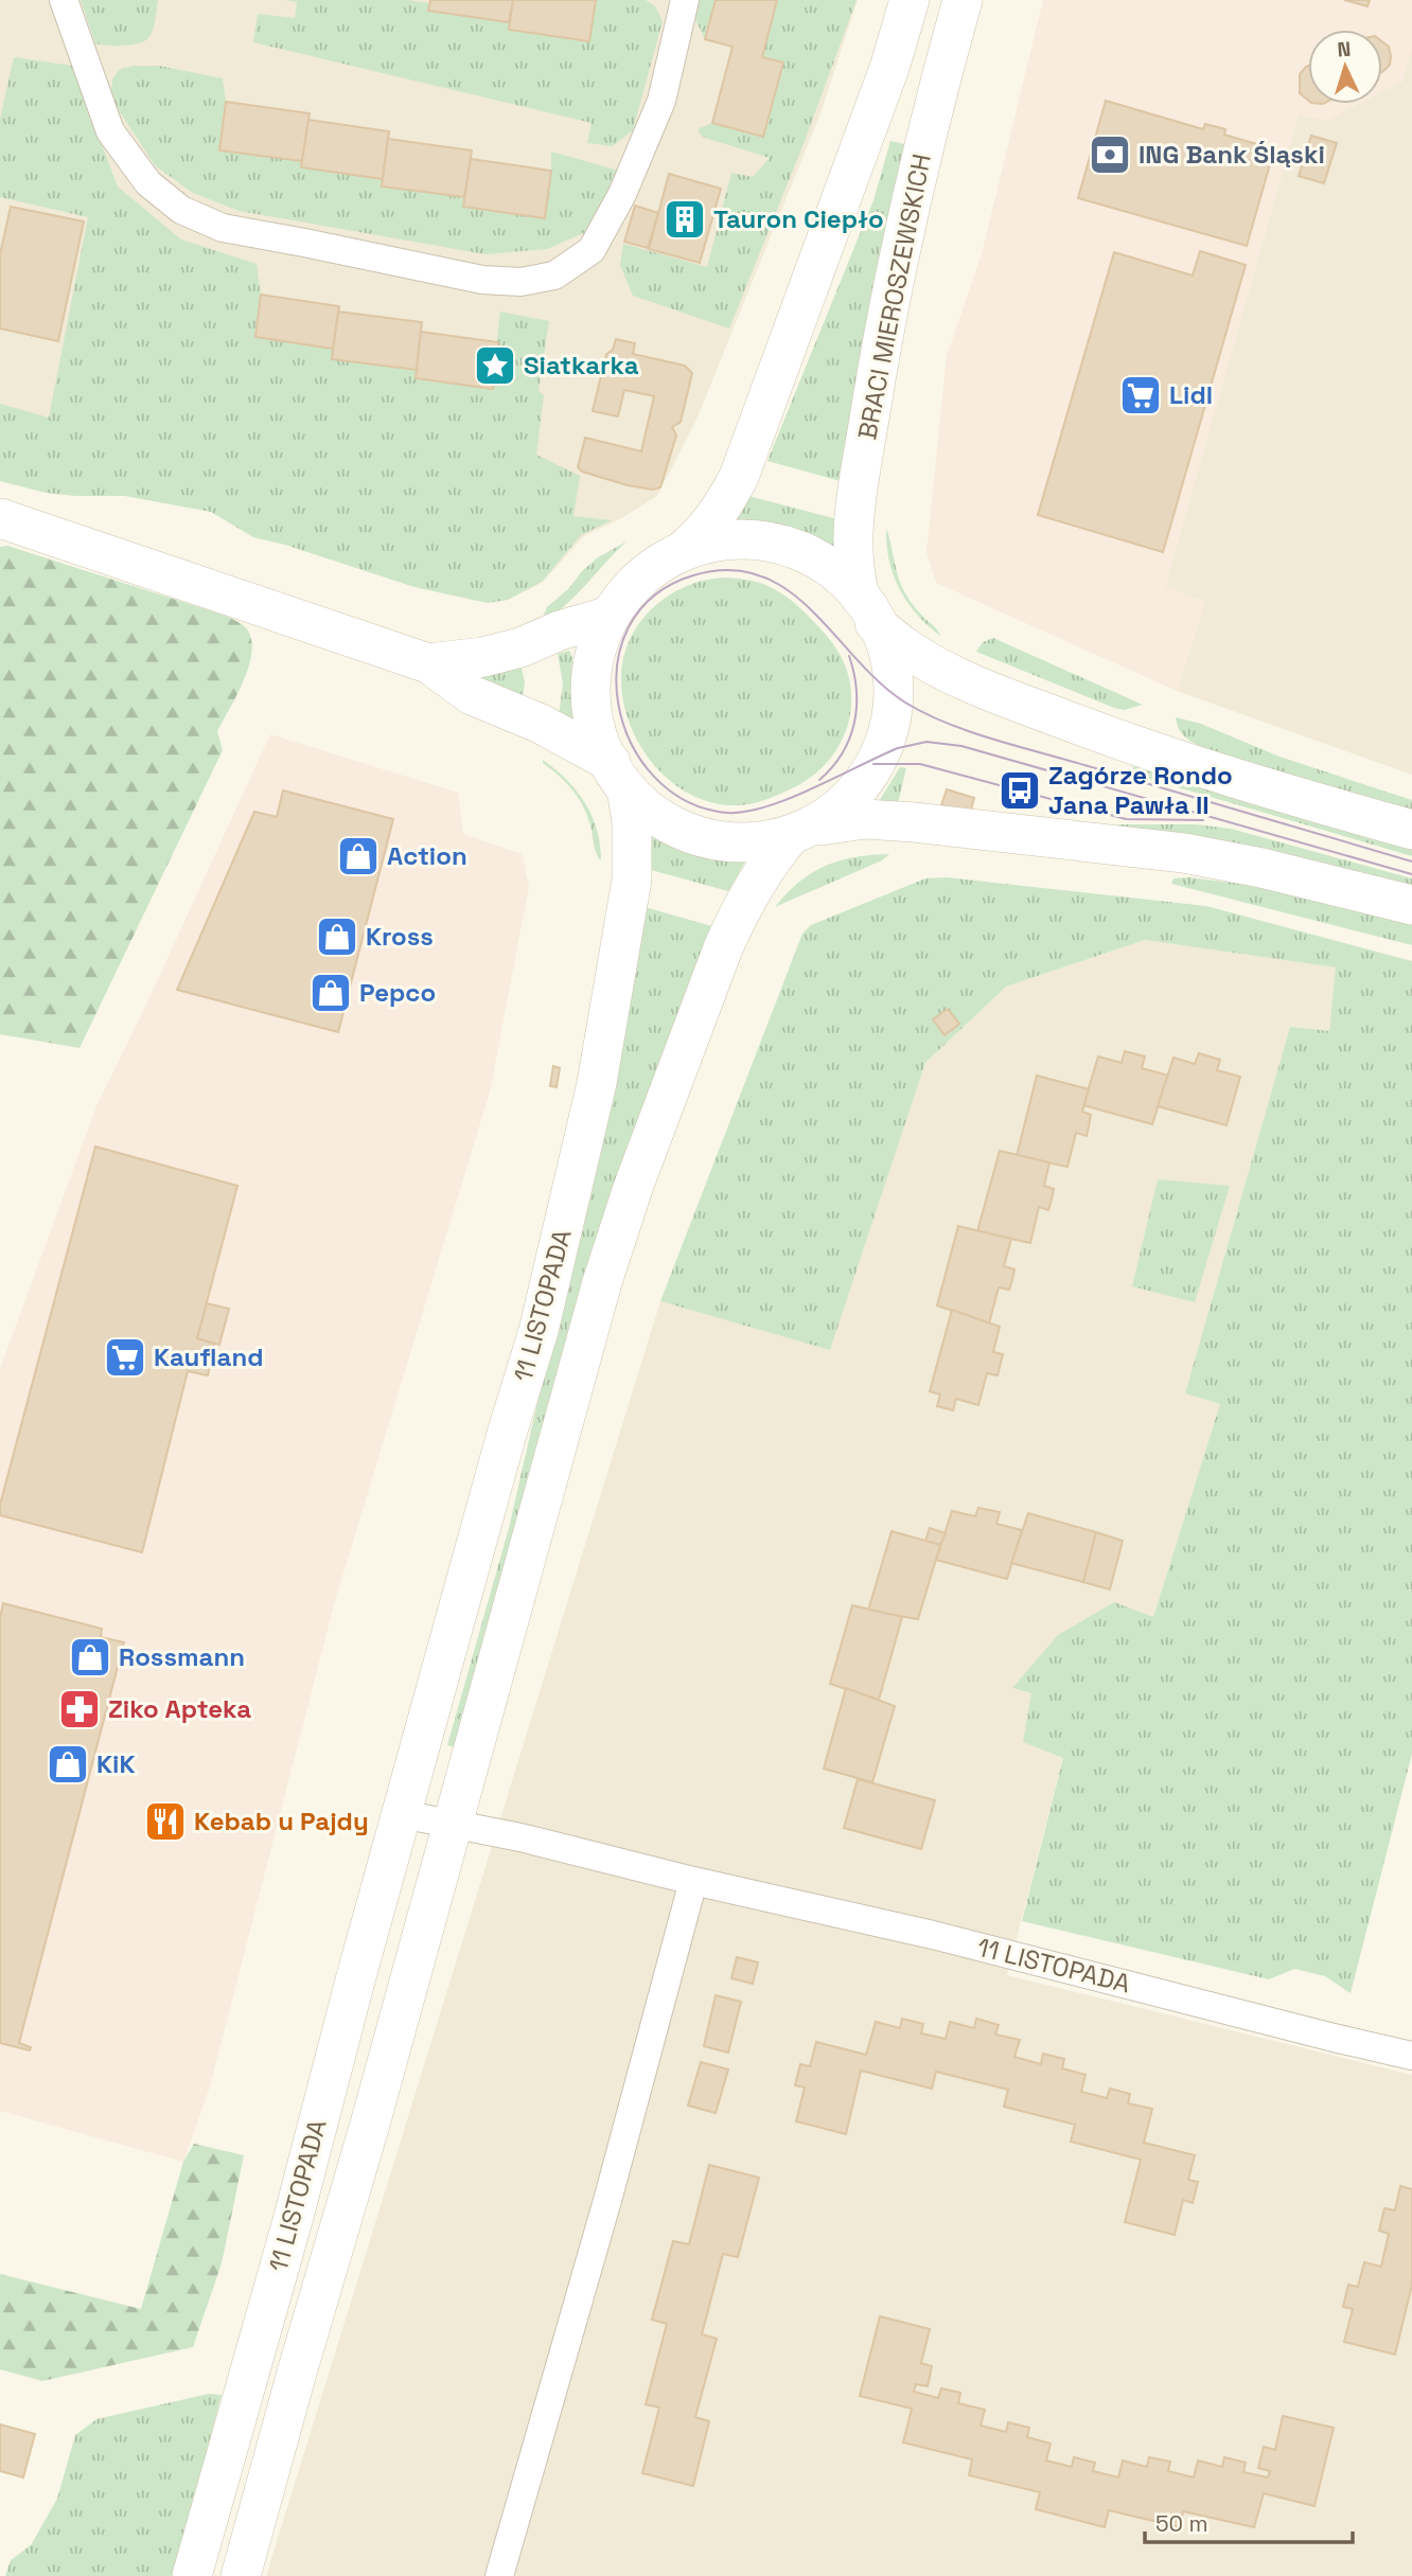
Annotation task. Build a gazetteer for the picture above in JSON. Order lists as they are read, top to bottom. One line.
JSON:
{"streets":{"main road":["BRACI MIEROSZEWSKICH","11 LISTOPADA"]},"crossings":[["BRACI MIEROSZEWSKICH","11 LISTOPADA"]],"places":{"bank":["ING Bank Śląski"],"building":["Tauron Ciepło"],"place":["Siatkarka"],"supermarket":["Lidl","Kaufland"],"bus stop":["Zagórze Rondo Jana Pawła II"],"shop":["Action","Kross","Pepco","Rossmann","KiK"],"pharmacy":["Ziko Apteka"],"restaurant":["Kebab u Pajdy"]},"scale_bar":"50 m","north":"top"}
